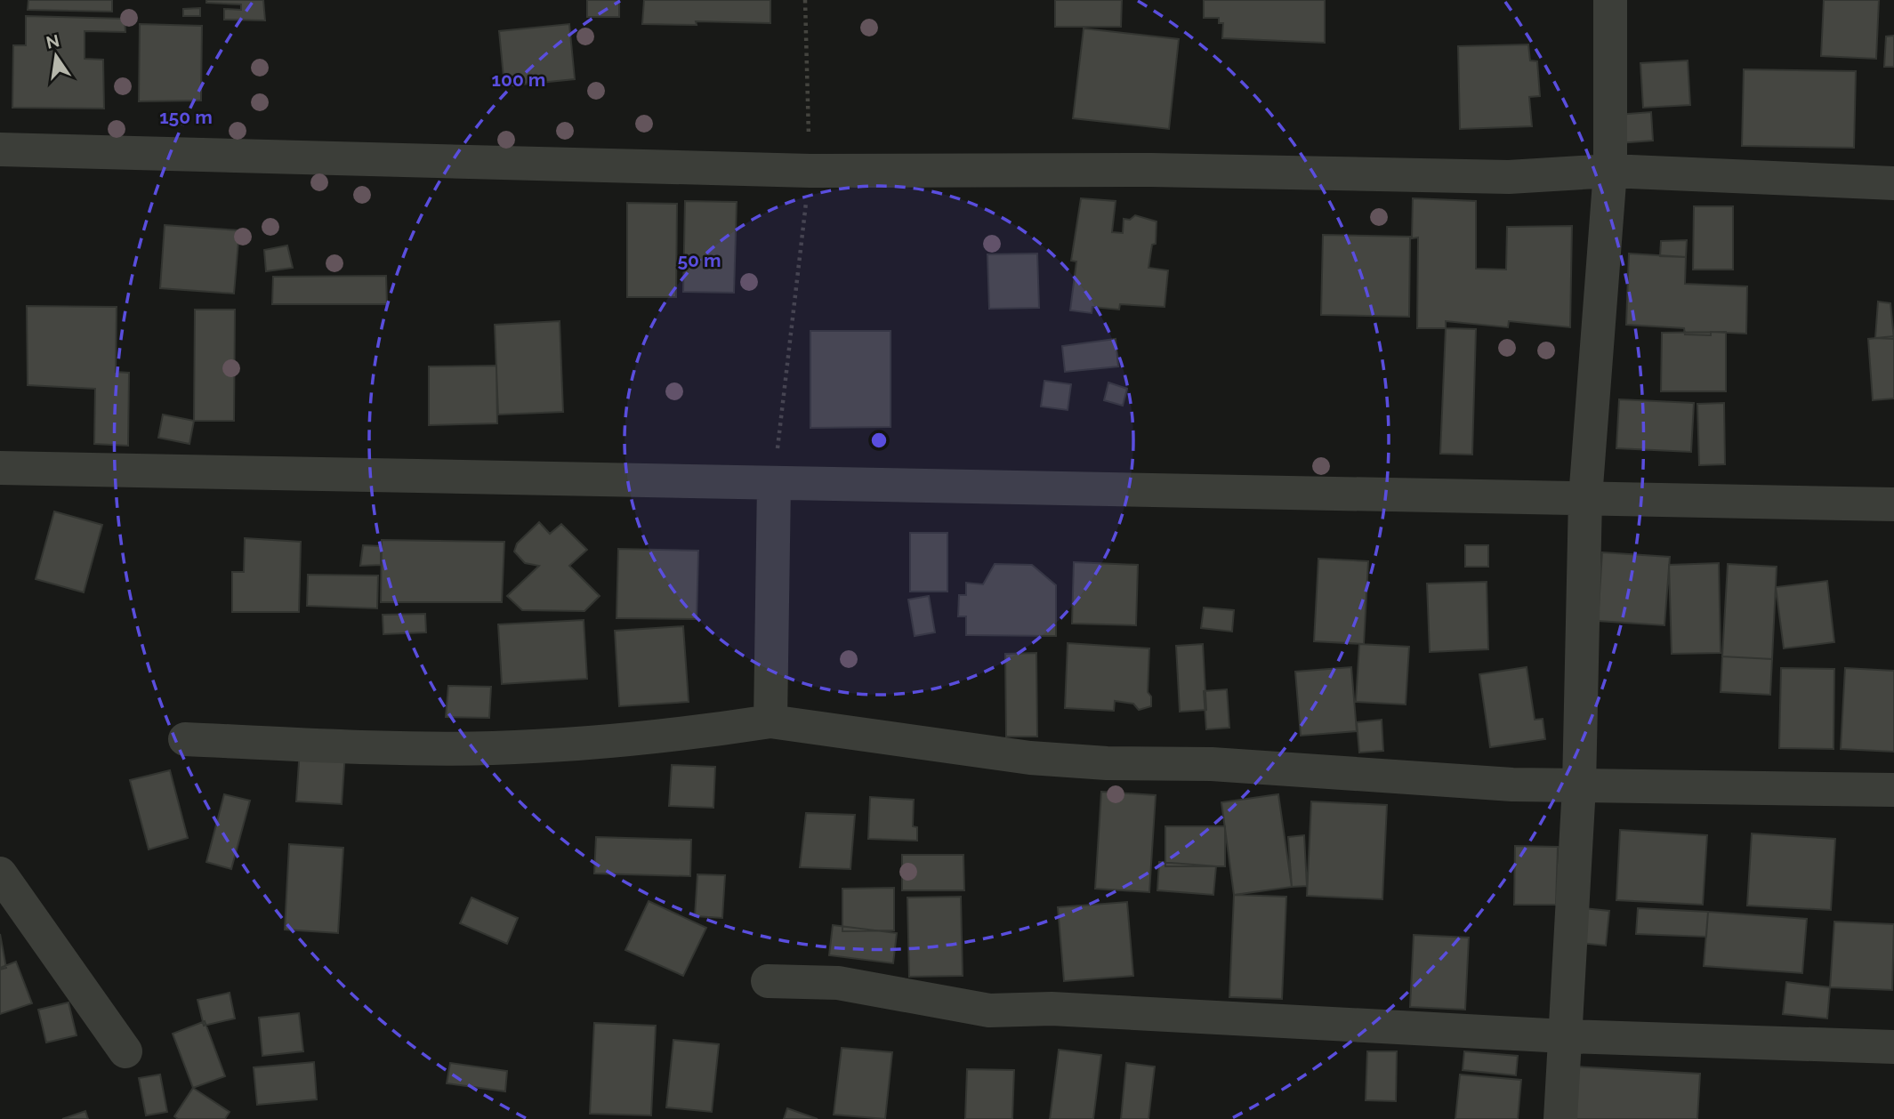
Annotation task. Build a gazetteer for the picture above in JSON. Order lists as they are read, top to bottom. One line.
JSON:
{"north":"top","rings":["100 m","150 m","50 m"]}
